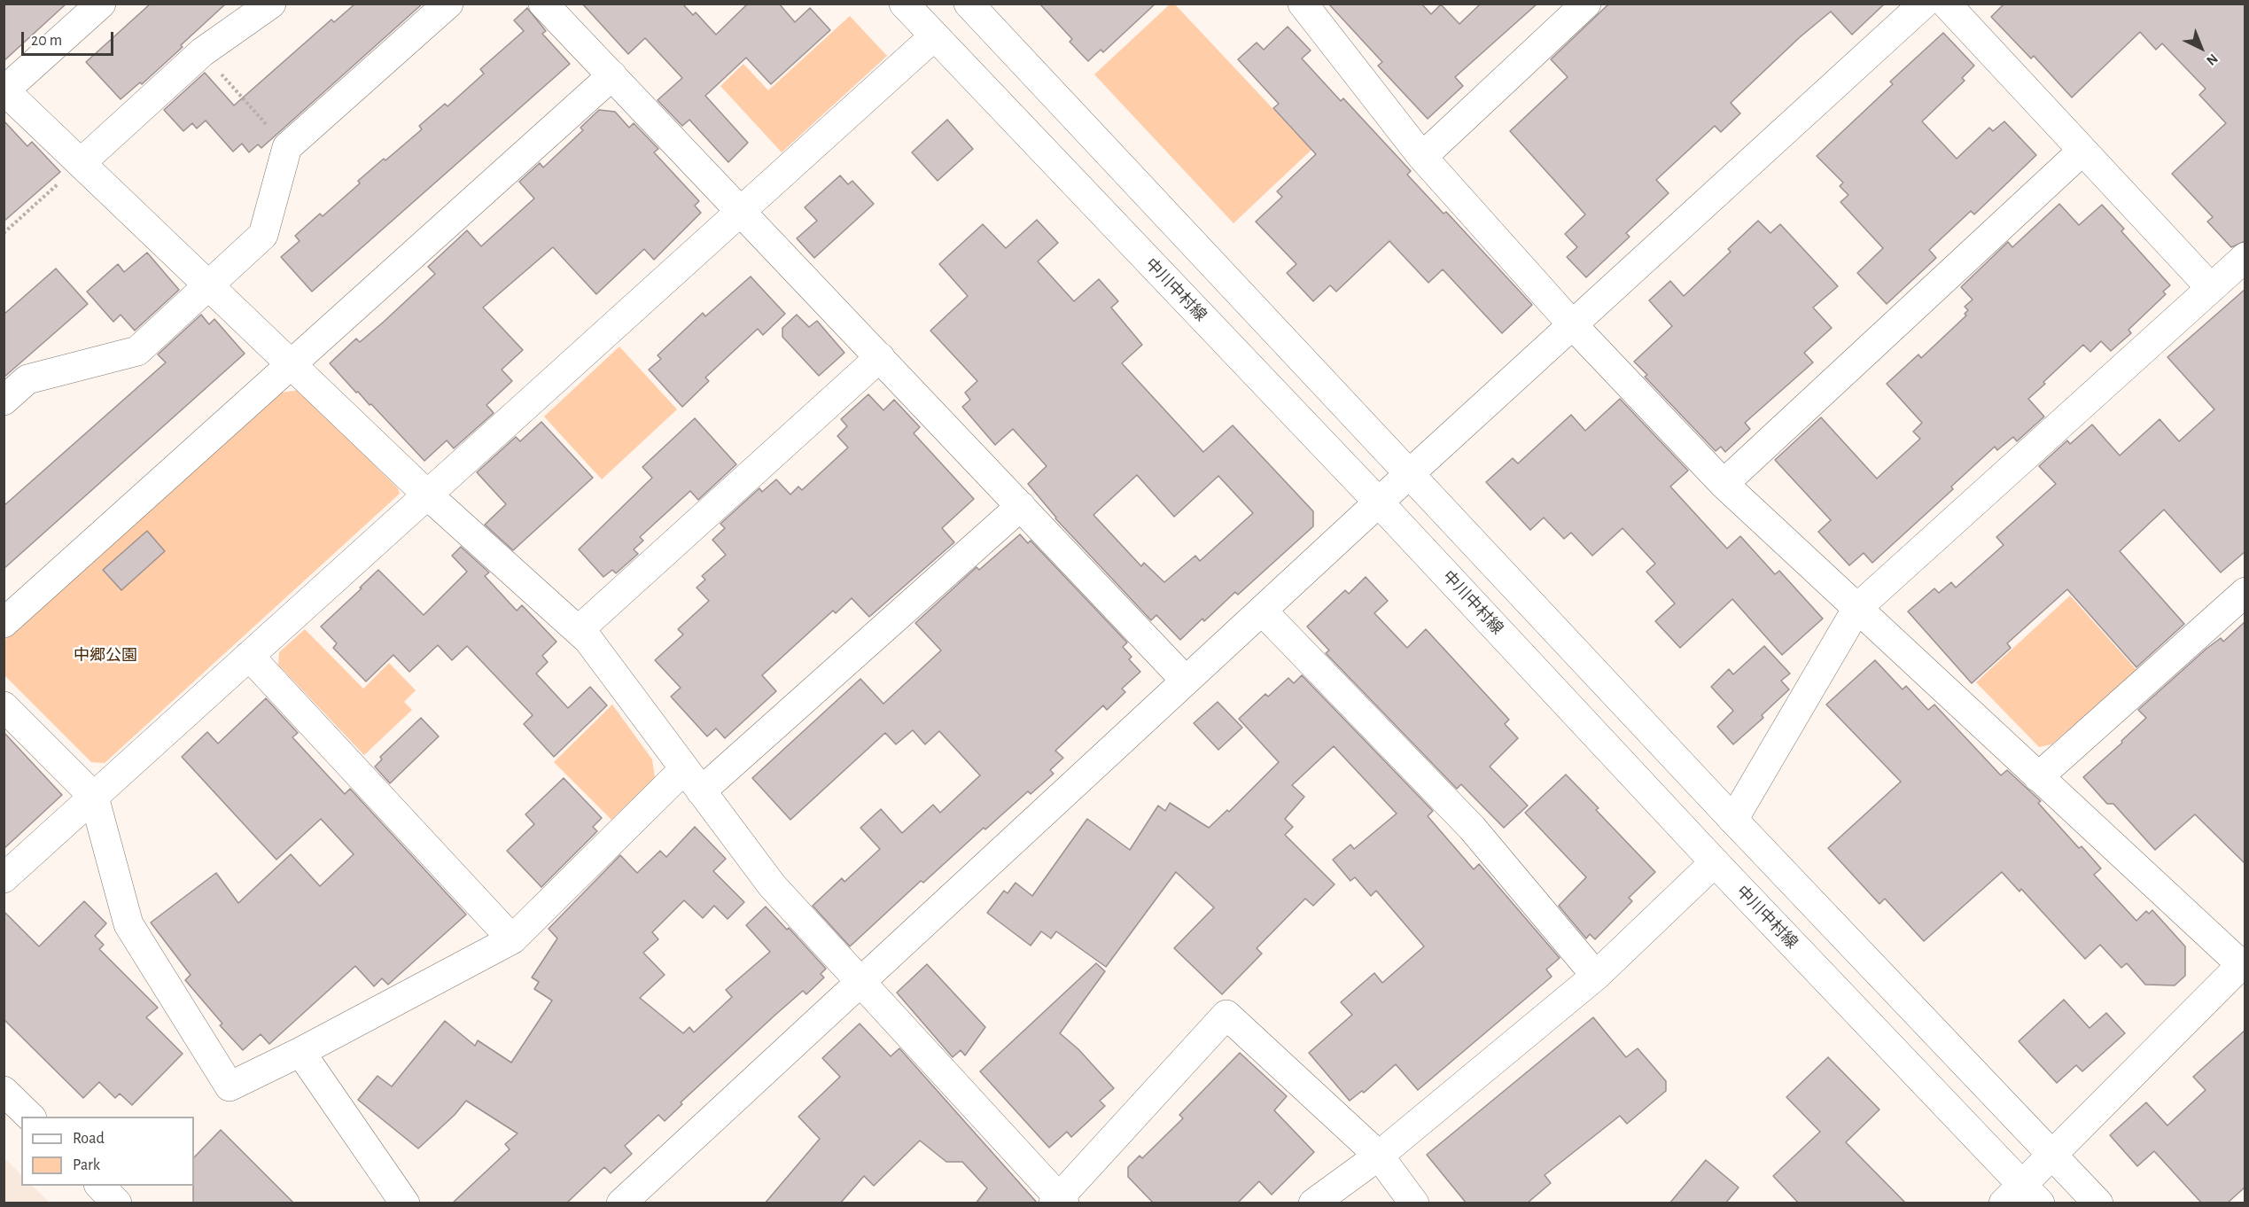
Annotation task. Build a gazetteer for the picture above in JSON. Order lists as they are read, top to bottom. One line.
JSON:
{"streets":{"street":["中川中村線"]},"parks":["中郷公園"],"legend":["Road","Park"],"scale_bar":"20 m","north":"bottom right"}
